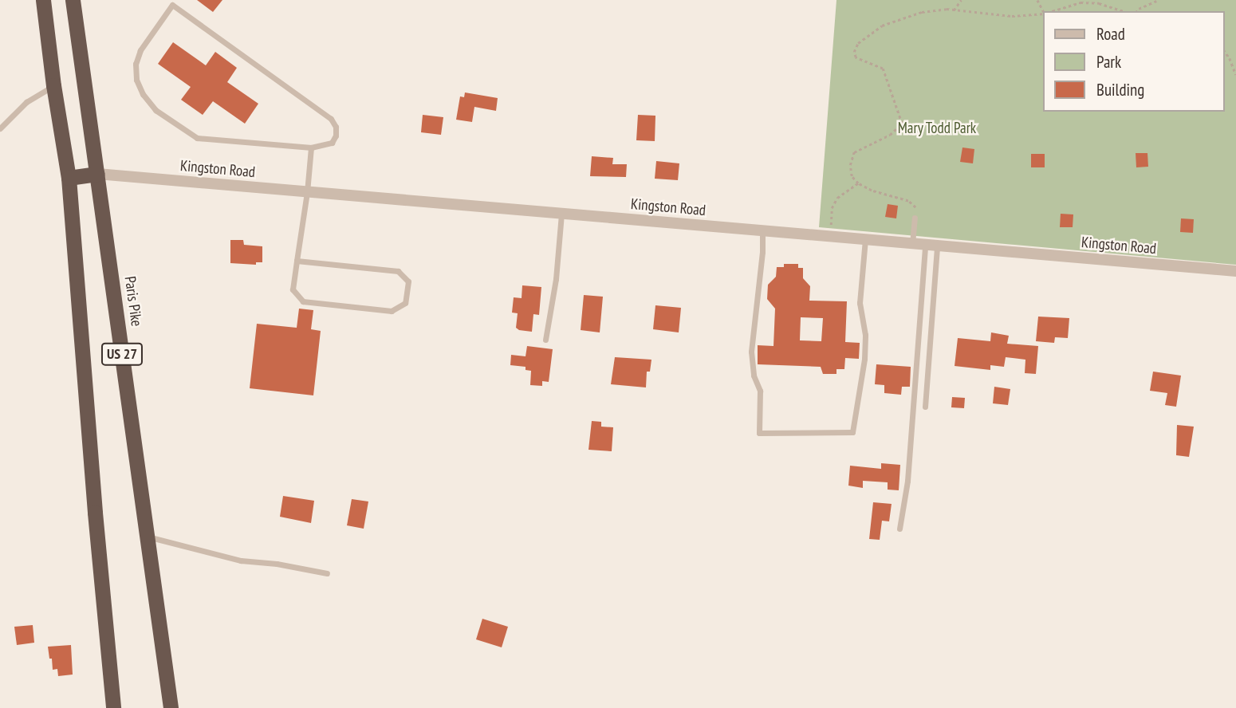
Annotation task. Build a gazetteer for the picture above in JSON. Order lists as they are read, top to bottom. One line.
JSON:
{"streets":{"highway":["Paris Pike","US 27"],"street":["Kingston Road"]},"crossings":[["Kingston Road","Paris Pike"]],"parks":["Mary Todd Park"],"legend":["Road","Park","Building"]}
